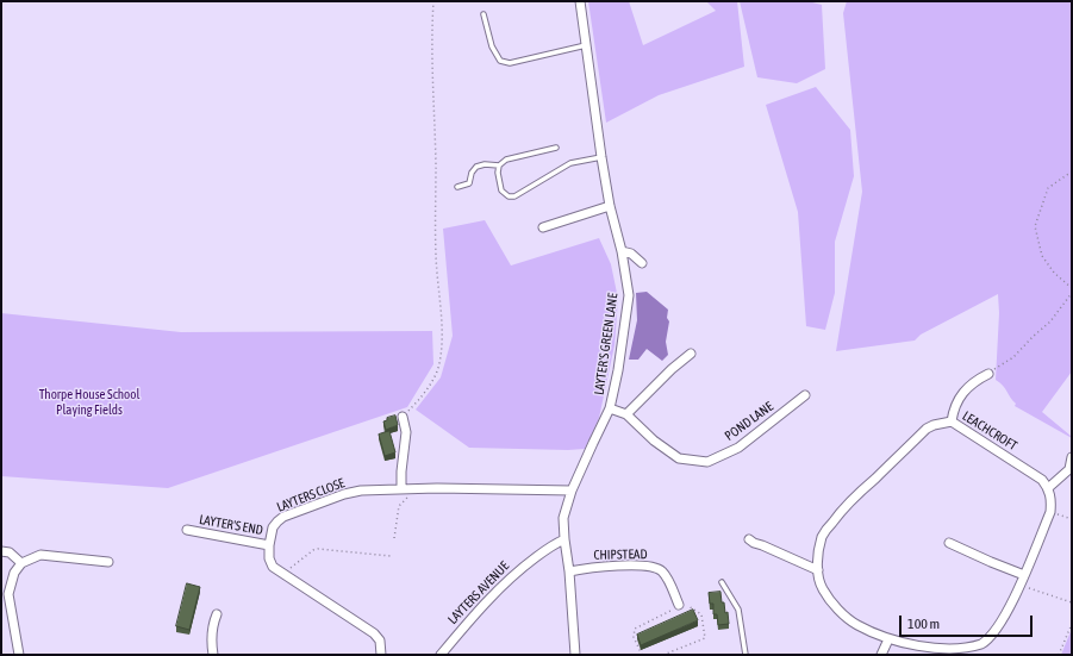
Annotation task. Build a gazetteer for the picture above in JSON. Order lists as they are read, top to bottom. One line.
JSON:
{"streets":{"street":["LAYTER'S GREEN LANE","POND LANE","LEACHCROFT","LAYTERS CLOSE","LAYTER'S END","CHIPSTEAD","LAYTERS AVENUE"]},"crossings":[["LAYTER'S GREEN LANE","POND LANE"],["LAYTER'S GREEN LANE","LAYTERS CLOSE"],["LAYTER'S GREEN LANE","CHIPSTEAD"],["LAYTER'S GREEN LANE","LAYTERS AVENUE"],["LAYTERS CLOSE","LAYTER'S END"]],"parks":["Thorpe House School Playing Fields"],"scale_bar":"100 m"}
